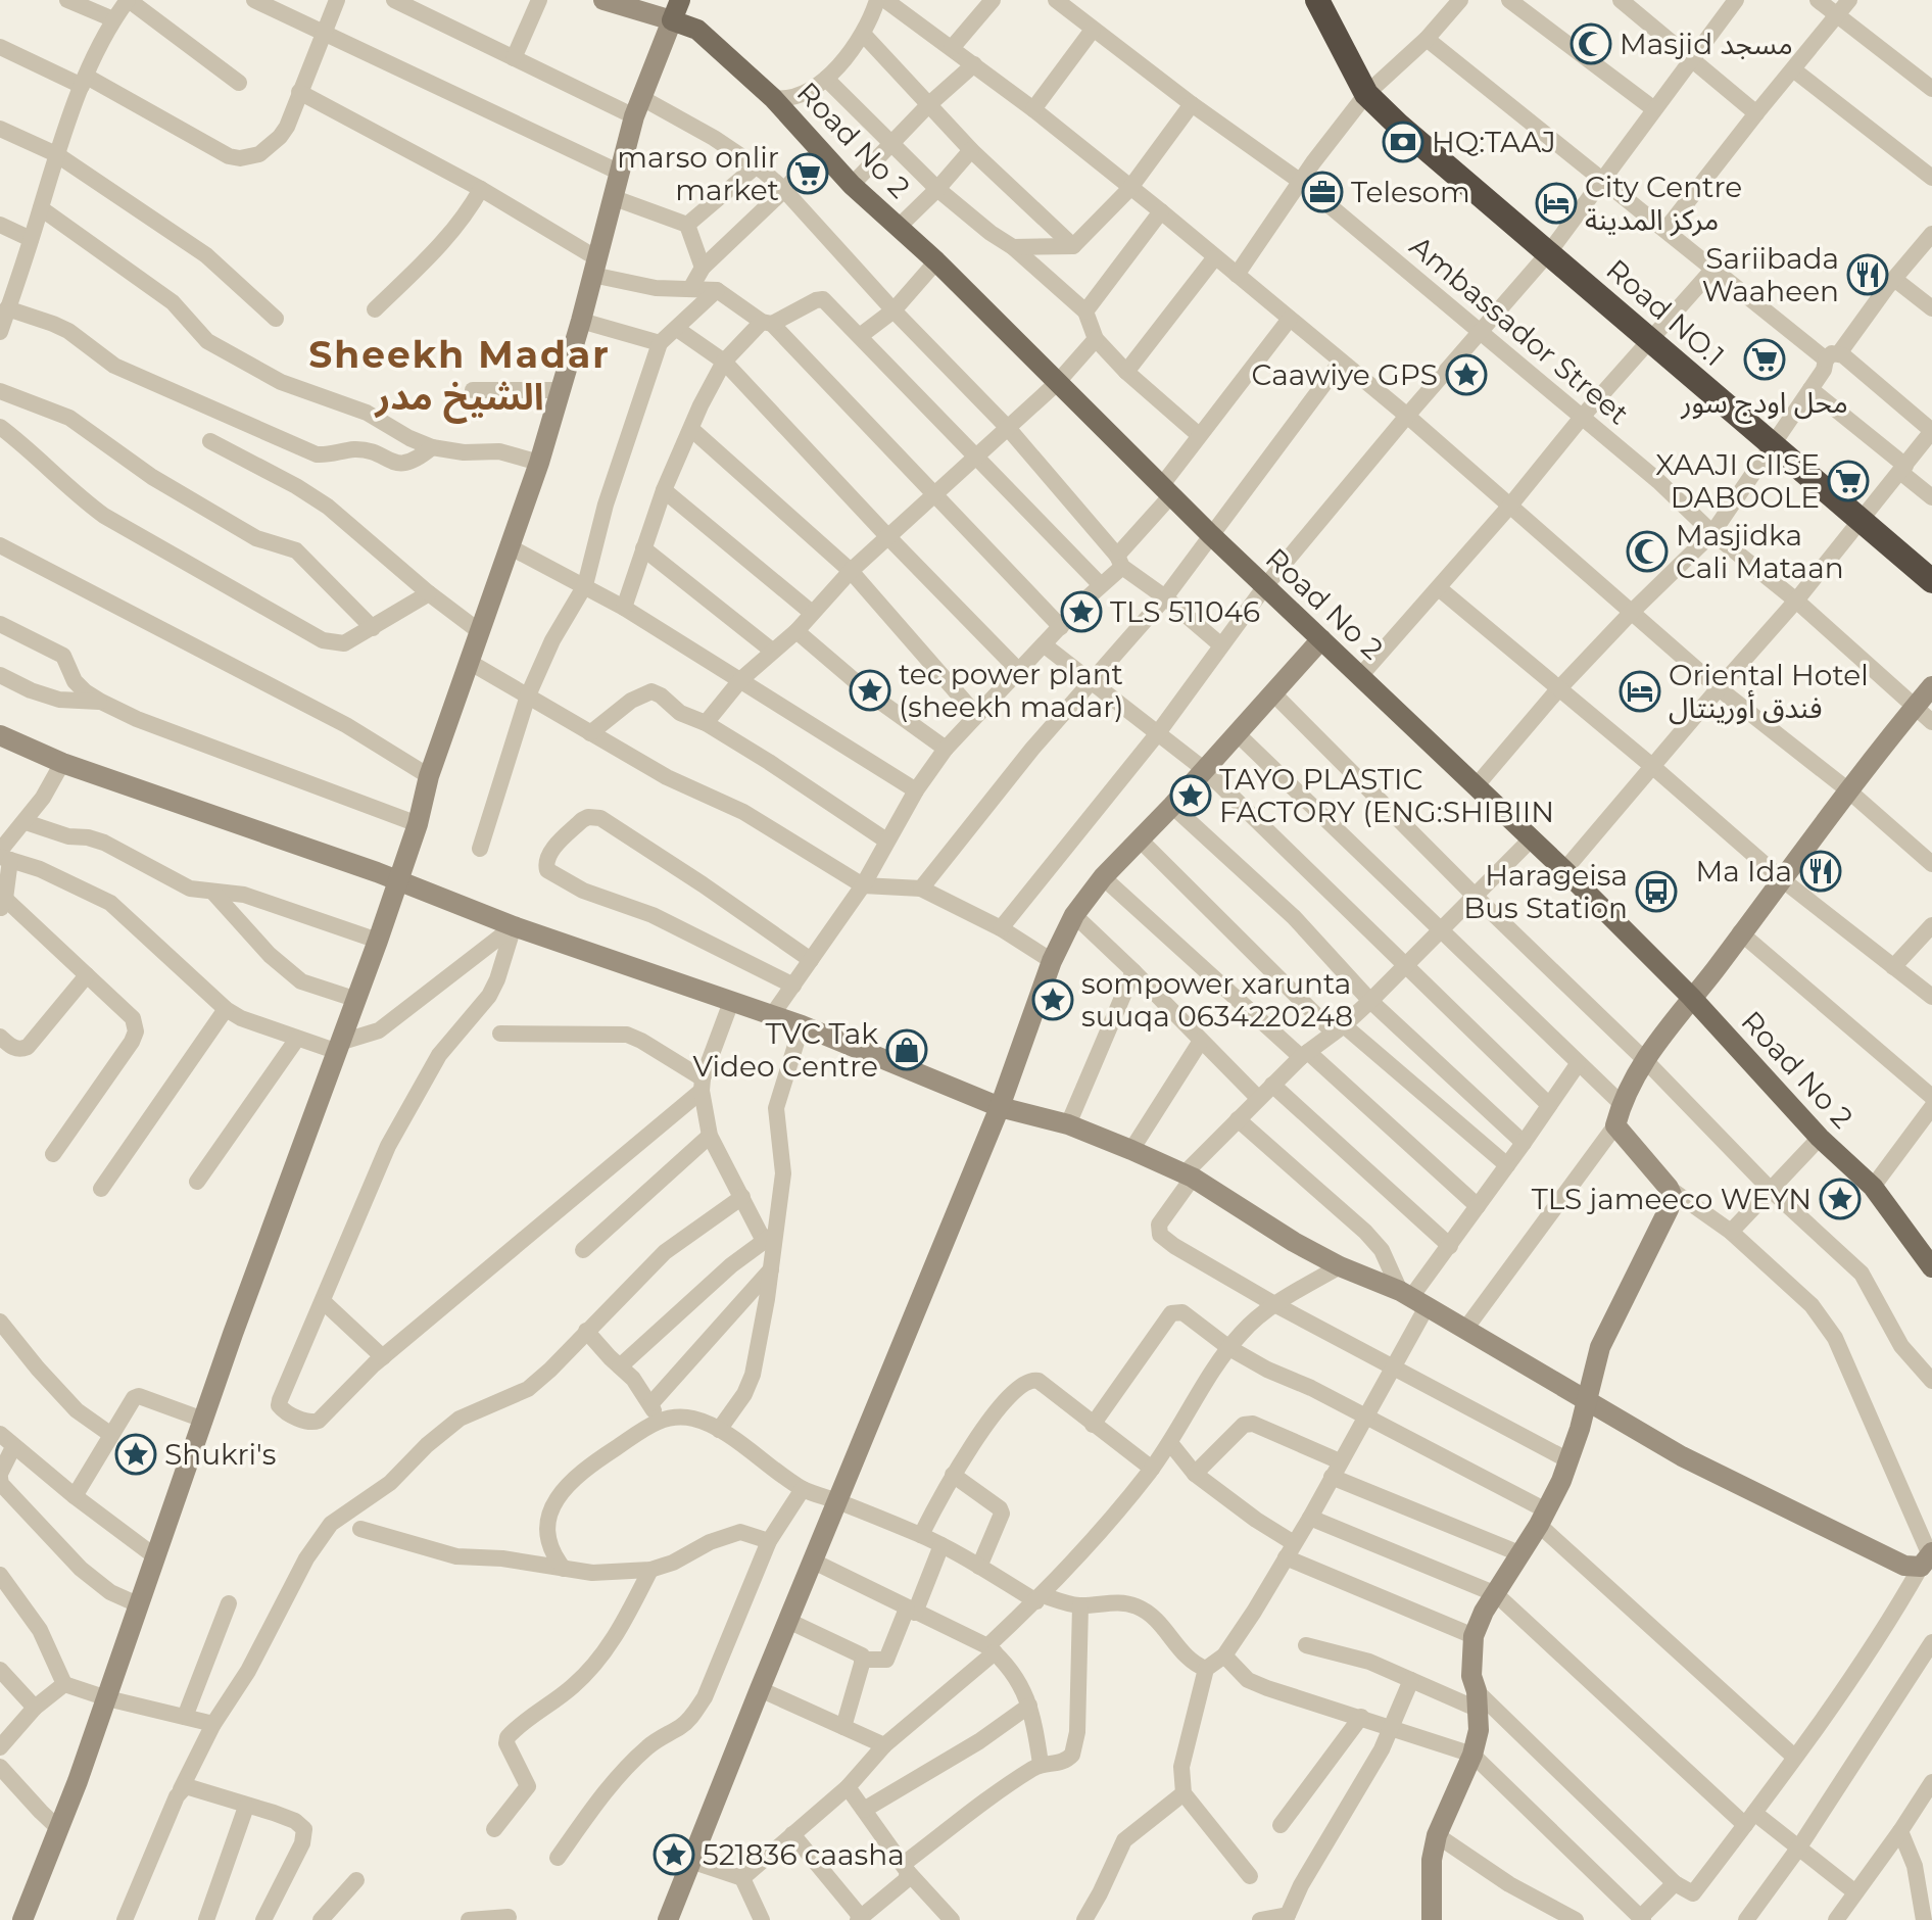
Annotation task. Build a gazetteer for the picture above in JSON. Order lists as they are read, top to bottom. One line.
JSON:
{"streets":{"highway":["Road NO.1"],"main road":["Road No 2"],"street":["Ambassador Street"]},"districts":["Sheekh Madar الشيخ مدر"],"places":{"mosque":["Masjid مسجد","Masjidka Cali Mataan"],"bank":["HQ:TAAJ"],"supermarket":["marso onlir market","محل اودج سور","XAAJI CIISE DABOOLE"],"office":["Telesom"],"hotel":["City Centre مركز المدينة","Oriental Hotel فندق أورينتال"],"restaurant":["Sariibada Waaheen","Ma Ida"],"place":["Caawiye GPS","TLS 511046","tec power plant (sheekh madar)","TAYO PLASTIC FACTORY (ENG:SHIBIIN","sompower xarunta suuqa 0634220248","TLS jameeco WEYN","Shukri's","521836 caasha"],"bus stop":["Harageisa Bus Station"],"shop":["TVC Tak Video Centre"]}}
